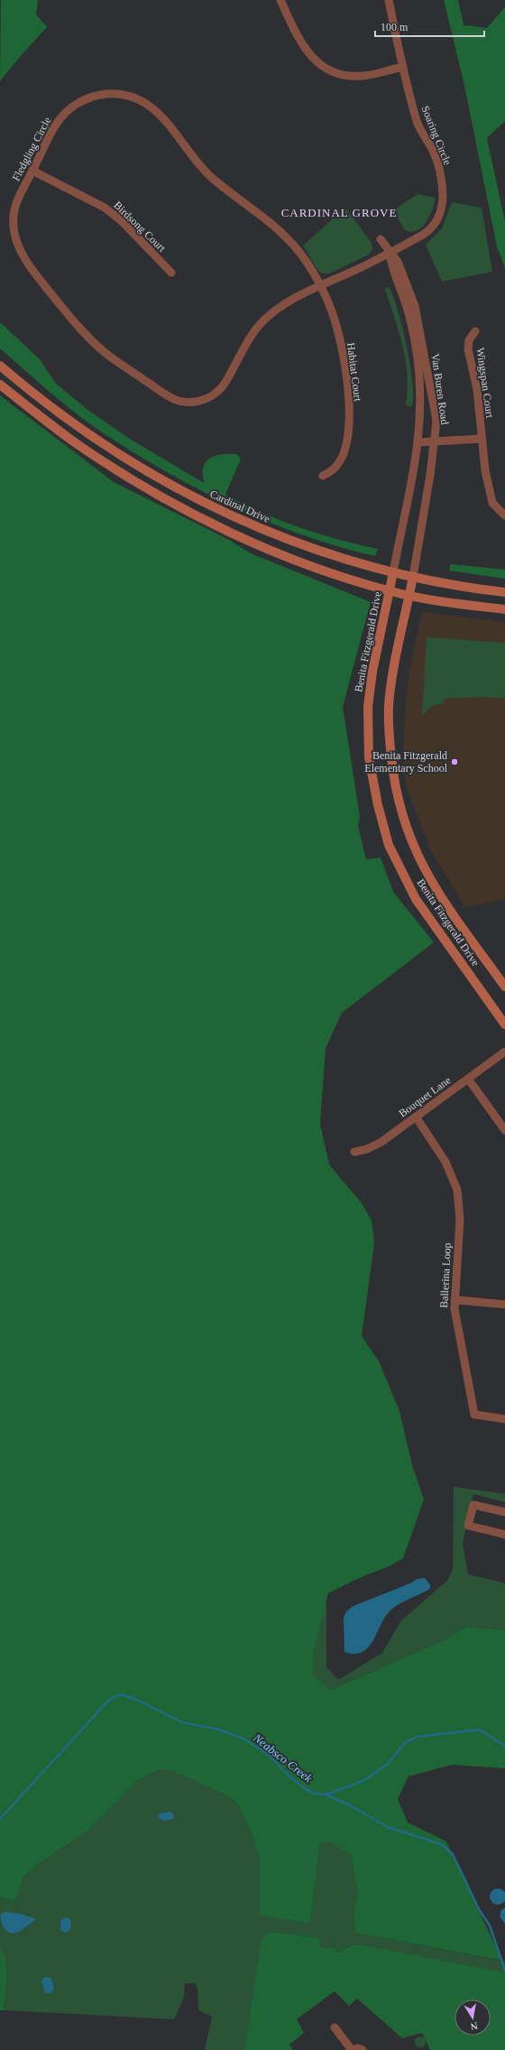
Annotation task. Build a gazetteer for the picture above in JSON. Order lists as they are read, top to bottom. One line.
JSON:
{"streets":{"main road":["Cardinal Drive","Benita Fitzgerald Drive"],"street":["Soaring Circle","Fledgling Circle","Birdsong Court","Habitat Court","Wingspan Court","Van Buren Road","Bouquet Lane","Ballerina Loop"]},"crossings":[["Soaring Circle","Fledgling Circle"],["Soaring Circle","Van Buren Road"],["Fledgling Circle","Birdsong Court"],["Fledgling Circle","Habitat Court"],["Fledgling Circle","Van Buren Road"],["Van Buren Road","Cardinal Drive"],["Van Buren Road","Benita Fitzgerald Drive"],["Cardinal Drive","Benita Fitzgerald Drive"],["Bouquet Lane","Ballerina Loop"]],"districts":["CARDINAL GROVE"],"water":["Neabsco Creek"],"places":["Benita Fitzgerald Elementary School"],"scale_bar":"100 m","north":"bottom"}
